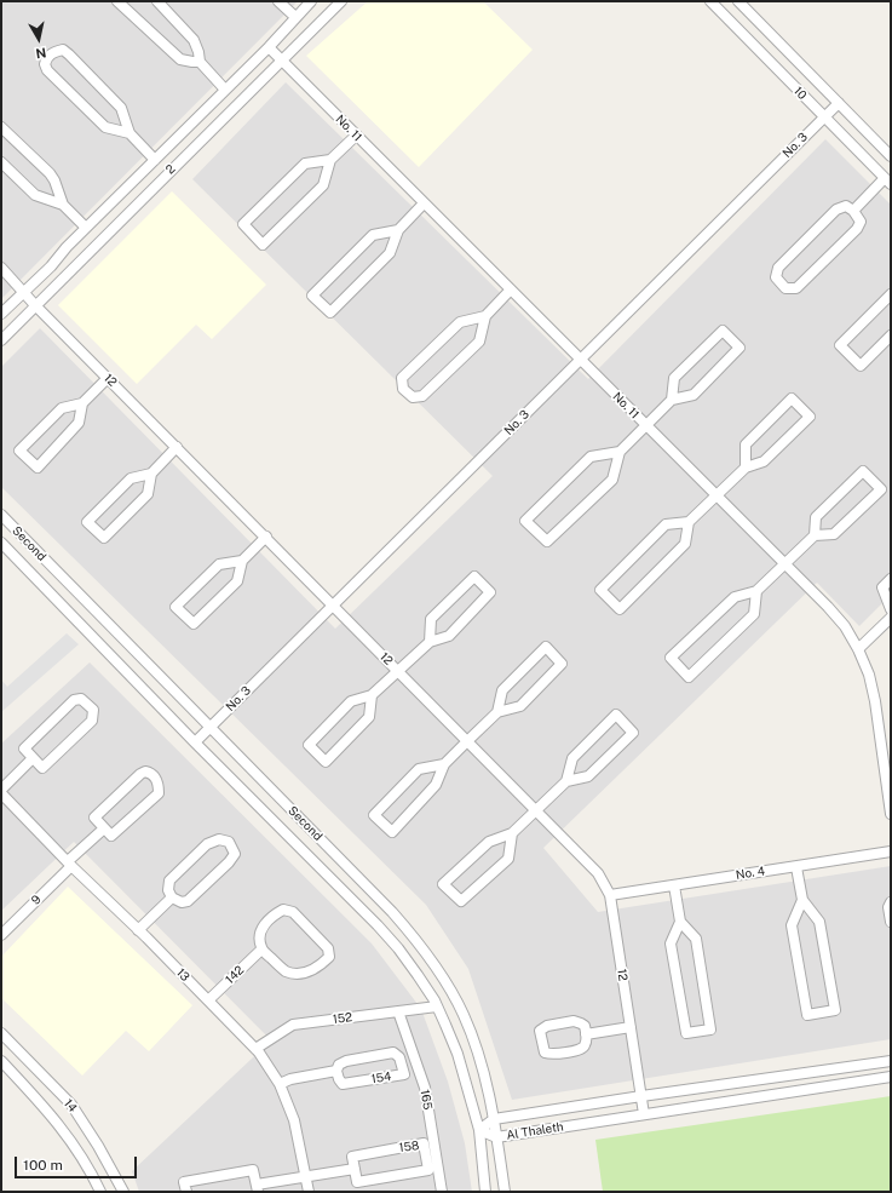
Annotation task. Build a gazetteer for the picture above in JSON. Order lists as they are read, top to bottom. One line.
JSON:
{"streets":{"street":["10","No. 11","No. 3","2","12","Second","No. 4","9","13","142","152","154","165","14","Al Thaleth","158"]},"crossings":[["10","No. 3"],["No. 11","No. 3"],["No. 11","2"],["No. 3","12"],["No. 3","Second"],["2","12"],["12","No. 4"],["12","Al Thaleth"],["Second","152"],["Second","Al Thaleth"],["9","13"],["13","142"],["13","152"],["13","154"],["152","165"]],"scale_bar":"100 m","north":"bottom"}
